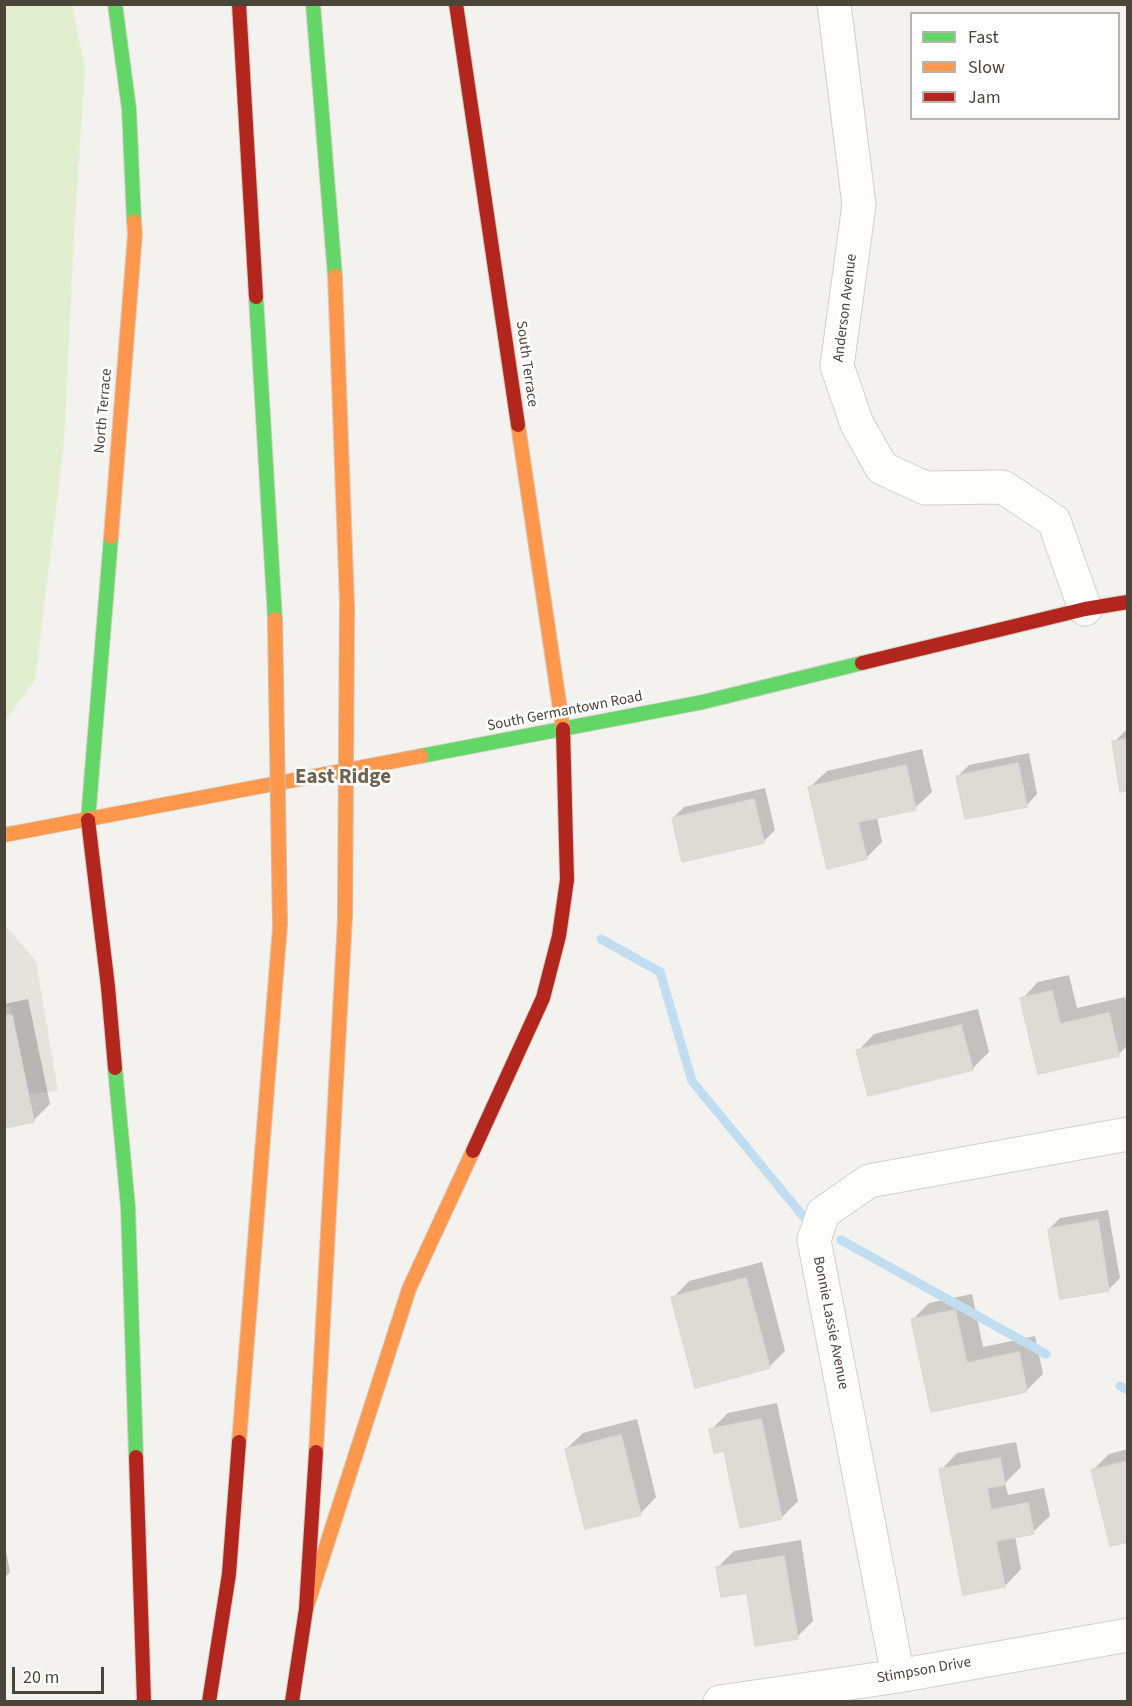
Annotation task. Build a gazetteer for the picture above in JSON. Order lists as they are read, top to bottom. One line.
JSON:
{"streets":{"main road":["South Terrace","North Terrace","South Germantown Road"],"street":["Anderson Avenue","Bonnie Lassie Avenue","Stimpson Drive"]},"crossings":[["Anderson Avenue","South Germantown Road"],["South Terrace","South Germantown Road"],["North Terrace","South Germantown Road"],["Bonnie Lassie Avenue","Stimpson Drive"]],"districts":["East Ridge"],"legend":["Fast","Slow","Jam"],"scale_bar":"20 m"}
